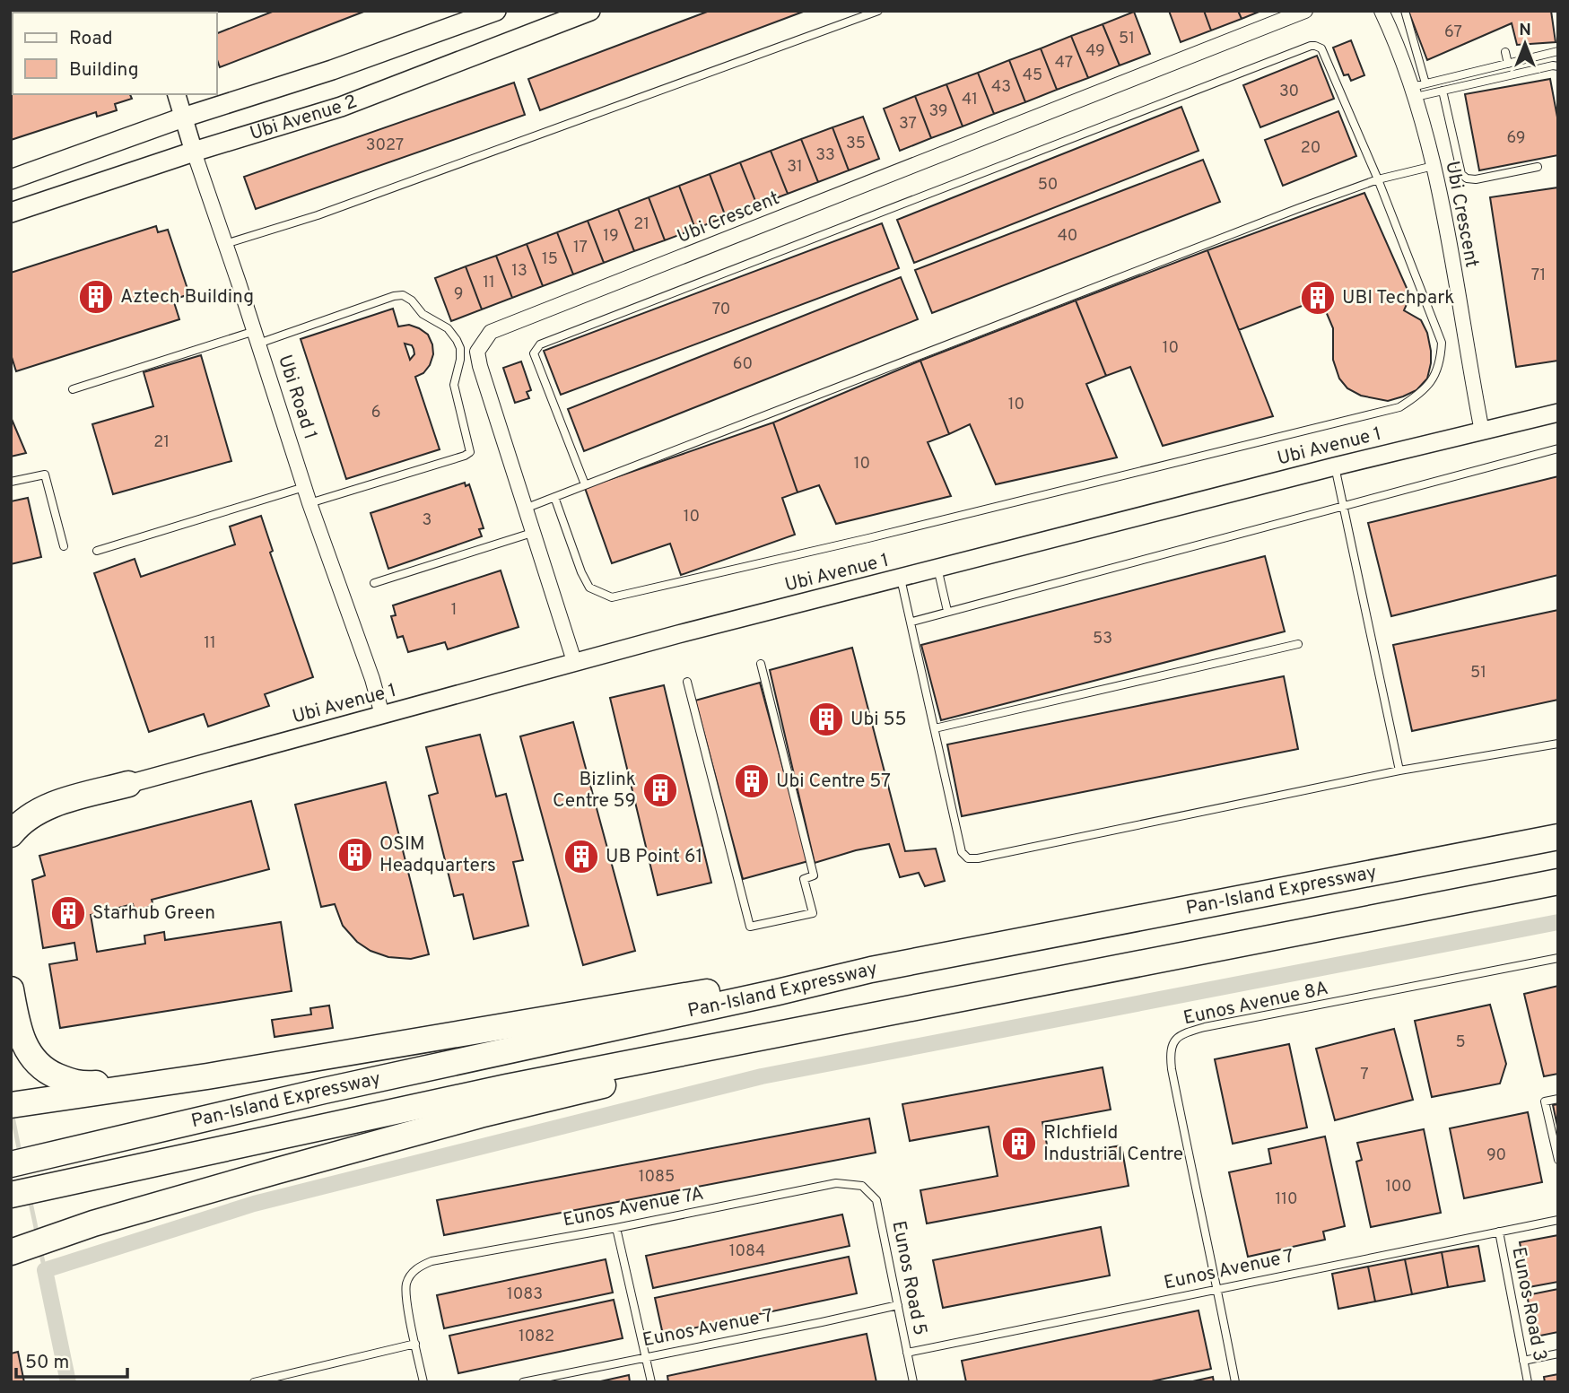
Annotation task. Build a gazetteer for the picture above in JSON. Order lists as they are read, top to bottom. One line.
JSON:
{"streets":{"highway":["Pan-Island Expressway"],"main road":["Ubi Avenue 2"],"street":["Ubi Crescent","Ubi Road 1","Ubi Avenue 1"],"lane":["Eunos Avenue 8A","Eunos Avenue 7A","Eunos Avenue 7","Eunos Road 5","Eunos Road 3"]},"crossings":[["Ubi Avenue 2","Ubi Road 1"],["Ubi Crescent","Ubi Avenue 1"],["Ubi Road 1","Ubi Avenue 1"],["Eunos Avenue 8A","Eunos Avenue 7"],["Eunos Avenue 7A","Eunos Road 5"],["Eunos Avenue 7","Eunos Road 5"],["Eunos Avenue 7","Eunos Road 3"]],"places":{"building":["Aztech Building","UBI Techpark","Ubi 55","Ubi Centre 57","Bizlink Centre 59","OSIM Headquarters","UB Point 61","Starhub Green","RIchfield Industrial Centre"]},"house_numbers":["67","51","49","47","45","43","30","41","39","37","69","35","3027","20","33","31","50","21","19","40","17","15","13","71","11","9","70","10","60","10","6","21","10","10","3","1","53","11","51","5","7","90","1085","100","110","1084","1083","1082"],"legend":["Road","Building"],"scale_bar":"50 m","north":"top"}
